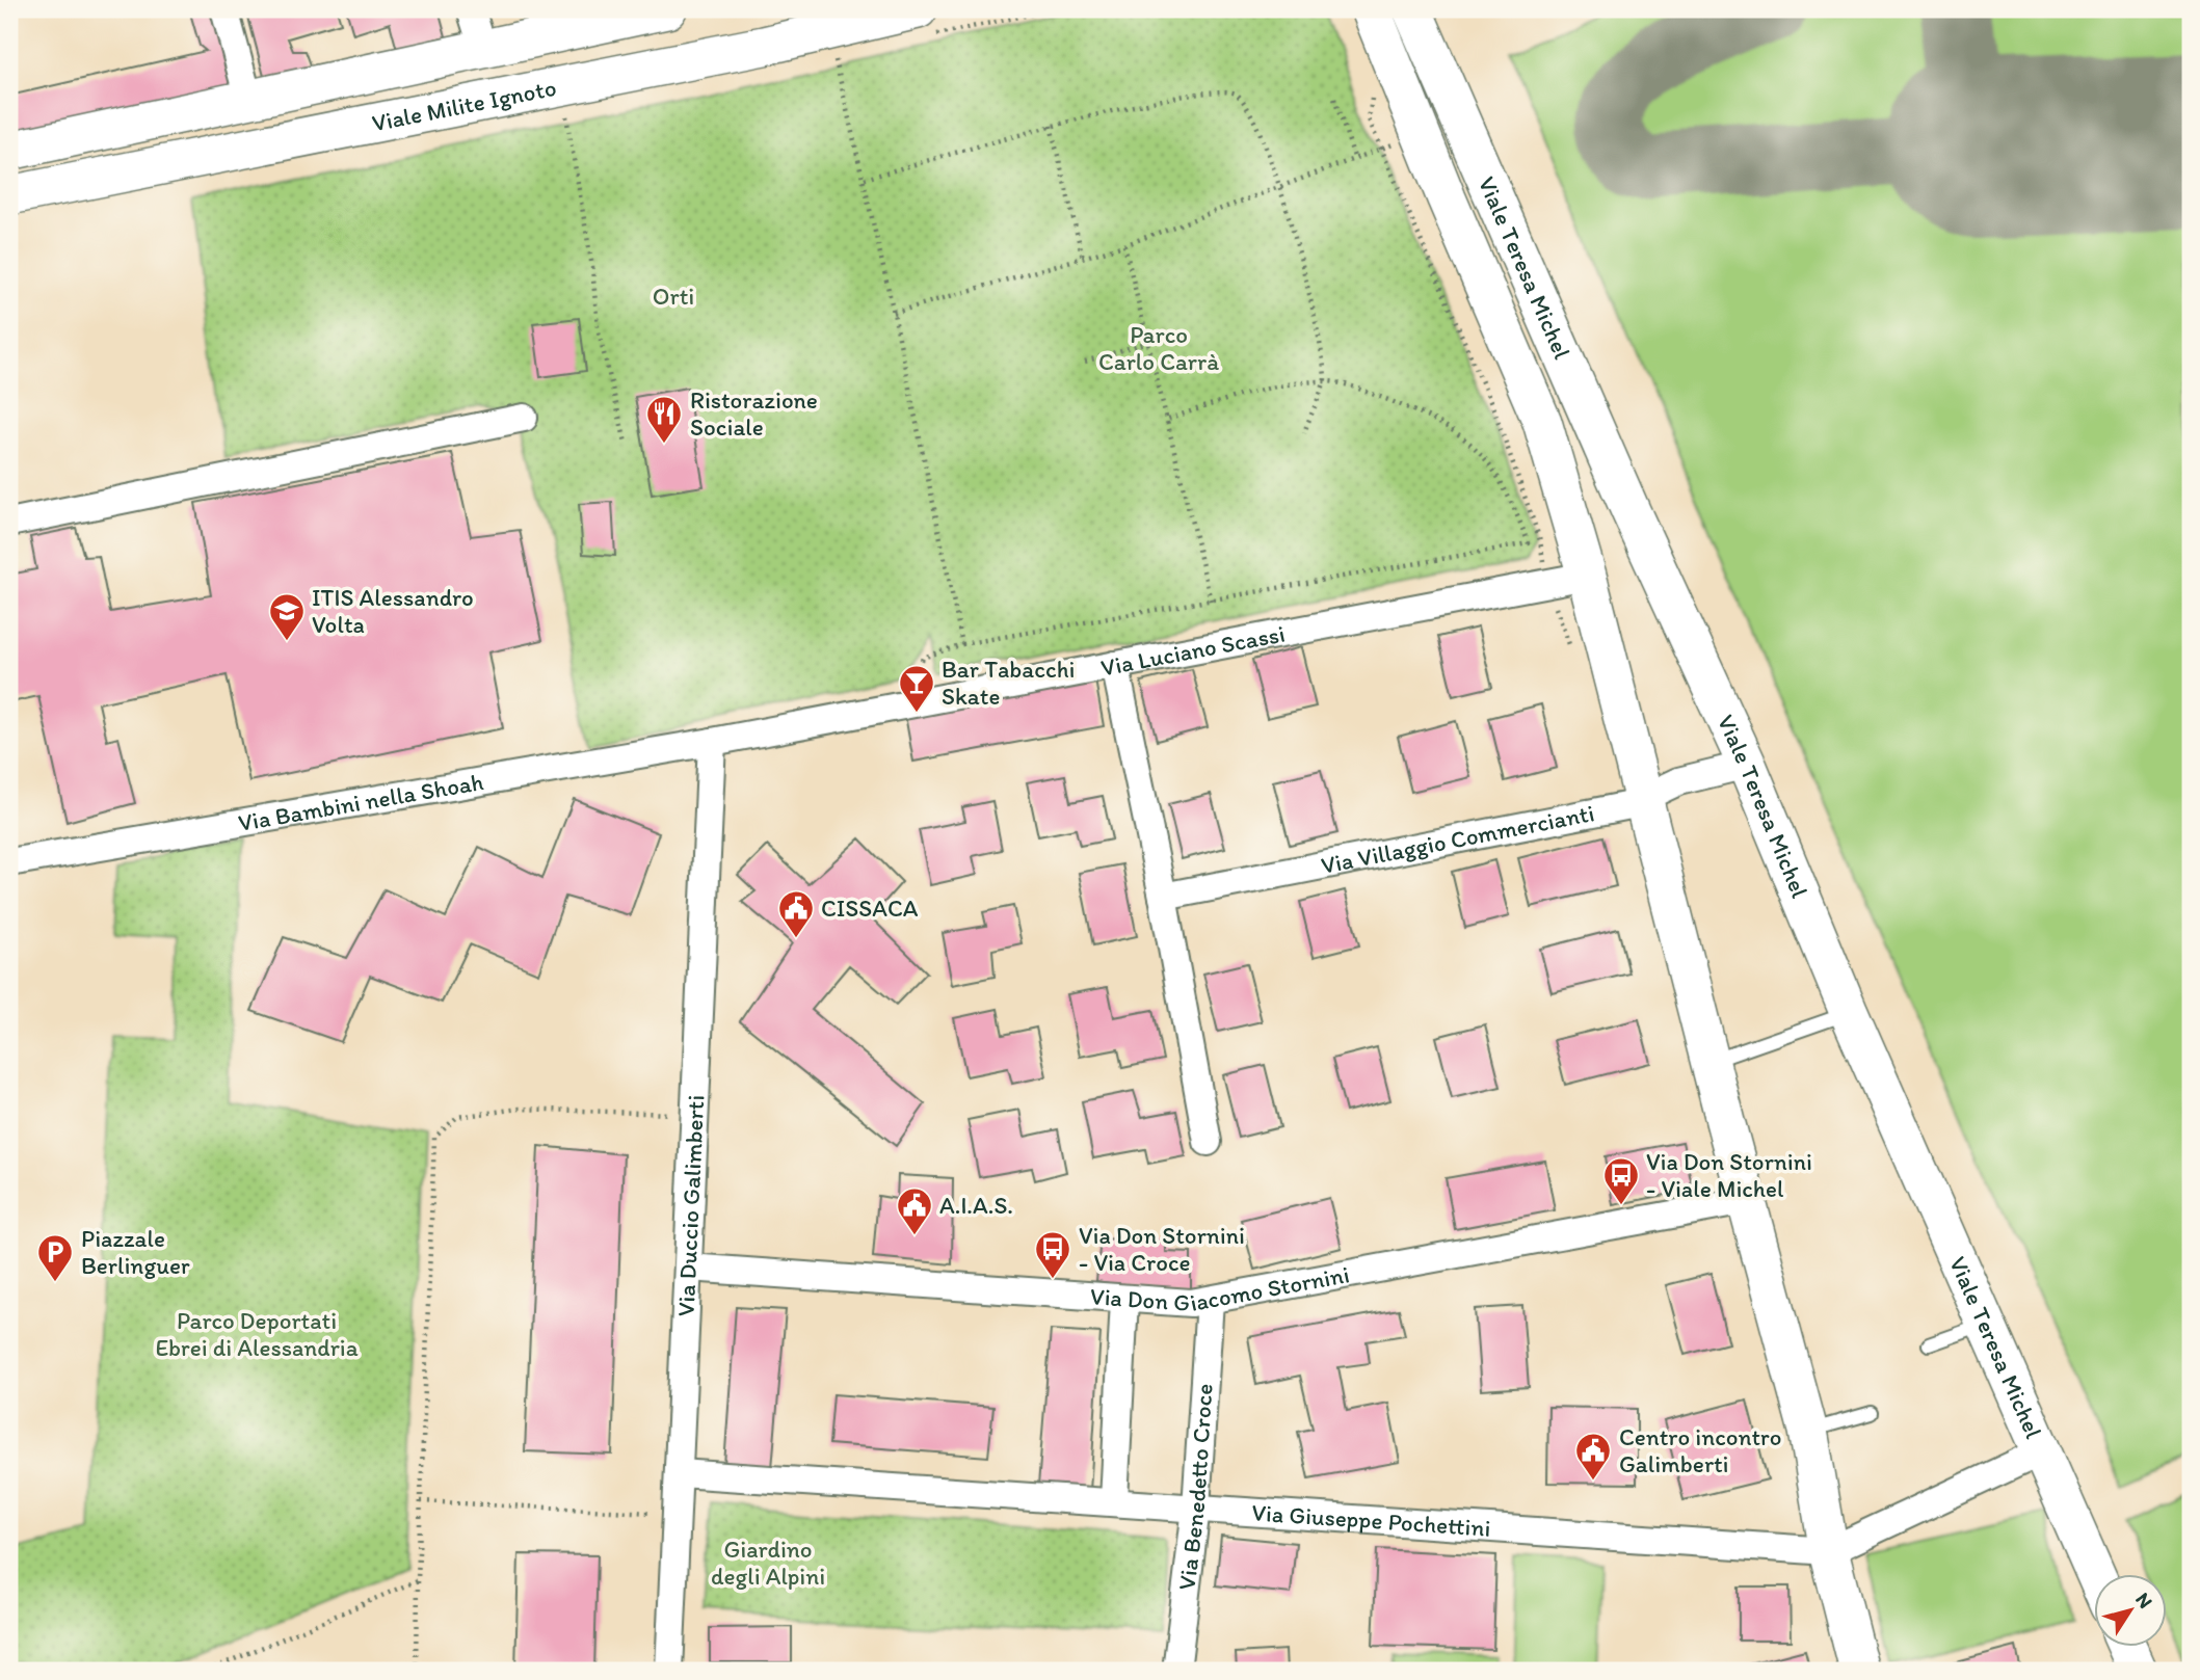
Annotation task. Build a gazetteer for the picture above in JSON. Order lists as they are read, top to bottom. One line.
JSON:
{"streets":{"street":["Viale Milite Ignoto","Viale Teresa Michel","Via Luciano Scassi","Via Bambini nella Shoah","Via Villaggio Commercianti","Via Duccio Galimberti","Via Don Giacomo Stornini","Via Benedetto Croce","Via Giuseppe Pochettini"]},"crossings":[["Viale Teresa Michel","Via Luciano Scassi"],["Viale Teresa Michel","Via Villaggio Commercianti"],["Viale Teresa Michel","Via Don Giacomo Stornini"],["Viale Teresa Michel","Via Giuseppe Pochettini"],["Via Luciano Scassi","Via Bambini nella Shoah"],["Via Luciano Scassi","Via Duccio Galimberti"],["Via Bambini nella Shoah","Via Duccio Galimberti"],["Via Duccio Galimberti","Via Don Giacomo Stornini"],["Via Duccio Galimberti","Via Giuseppe Pochettini"],["Via Don Giacomo Stornini","Via Benedetto Croce"],["Via Benedetto Croce","Via Giuseppe Pochettini"]],"parks":["Orti","Parco Carlo Carrà","Parco Deportati Ebrei di Alessandria","Giardino degli Alpini"],"places":{"restaurant":["Ristorazione Sociale"],"school or university":["ITIS Alessandro Volta"],"bar":["Bar Tabacchi Skate"],"public building":["CISSACA","A.I.A.S.","Centro incontro Galimberti"],"bus stop":["Via Don Stornini - Viale Michel","Via Don Stornini - Via Croce"],"parking":["Piazzale Berlinguer"]},"north":"top right"}
